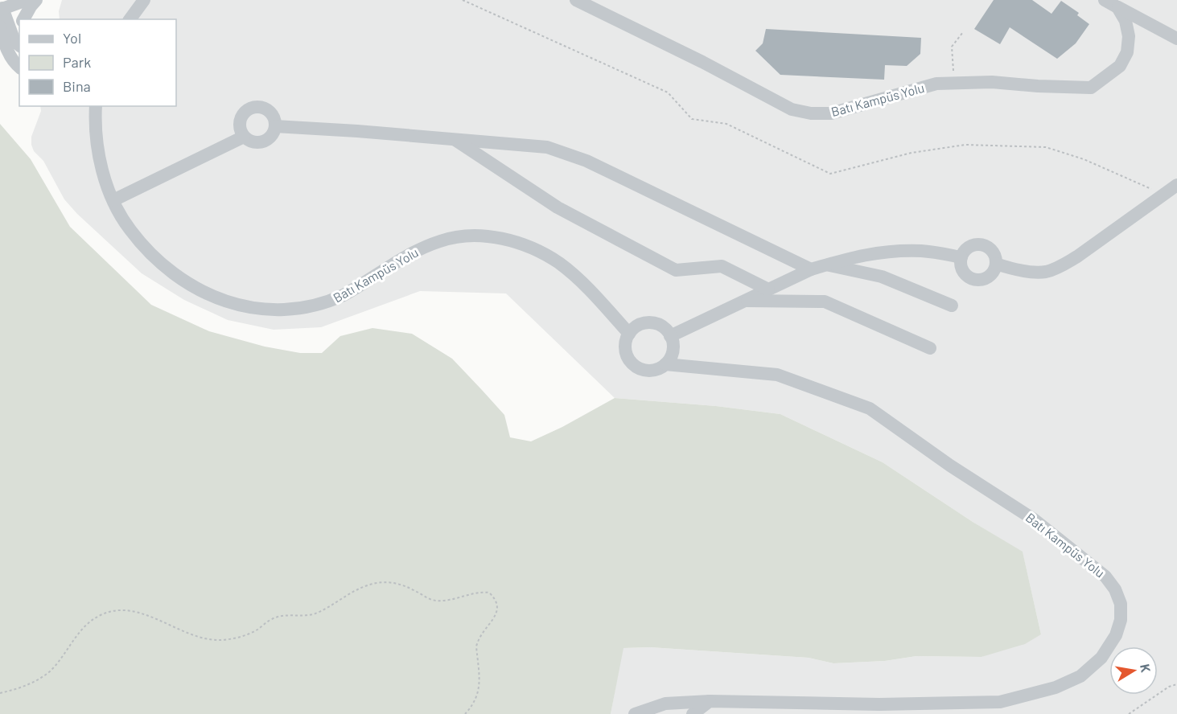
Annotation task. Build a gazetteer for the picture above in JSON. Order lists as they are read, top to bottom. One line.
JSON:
{"streets":{"street":["Batı Kampüs Yolu"]},"legend":["Yol","Park","Bina"],"north":"right"}
